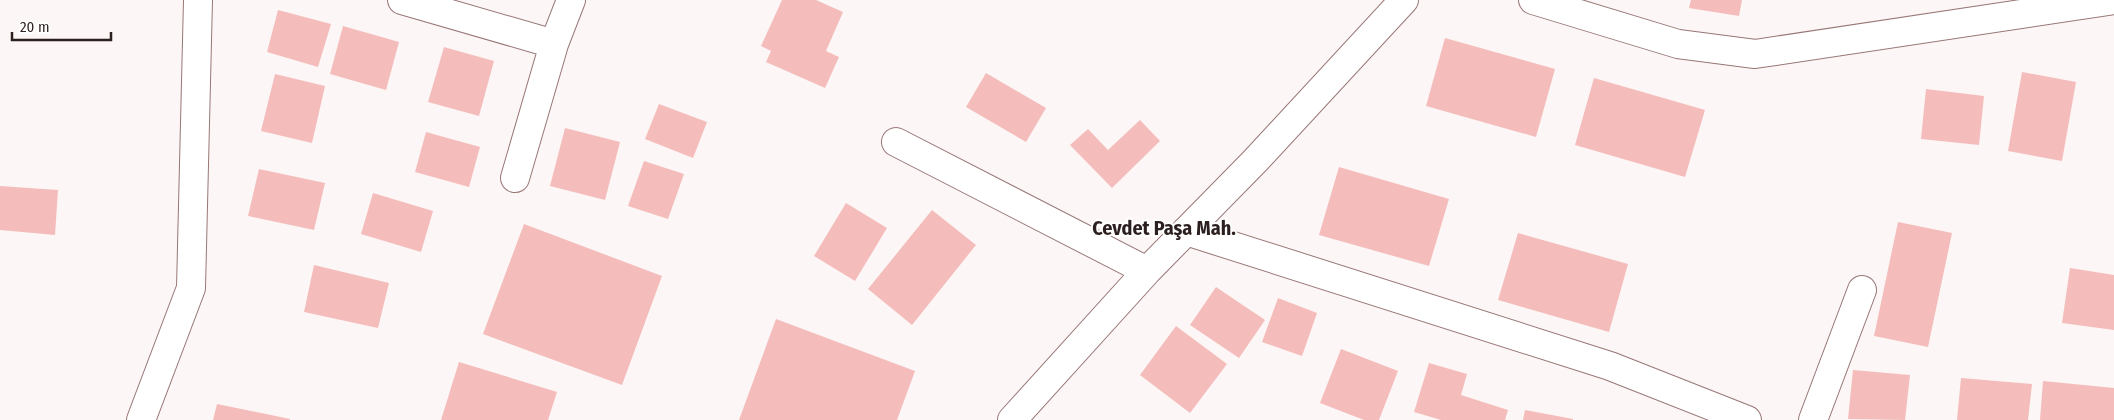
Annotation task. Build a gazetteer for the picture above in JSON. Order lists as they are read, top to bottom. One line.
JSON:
{"districts":["Cevdet Paşa Mah."],"scale_bar":"20 m"}
